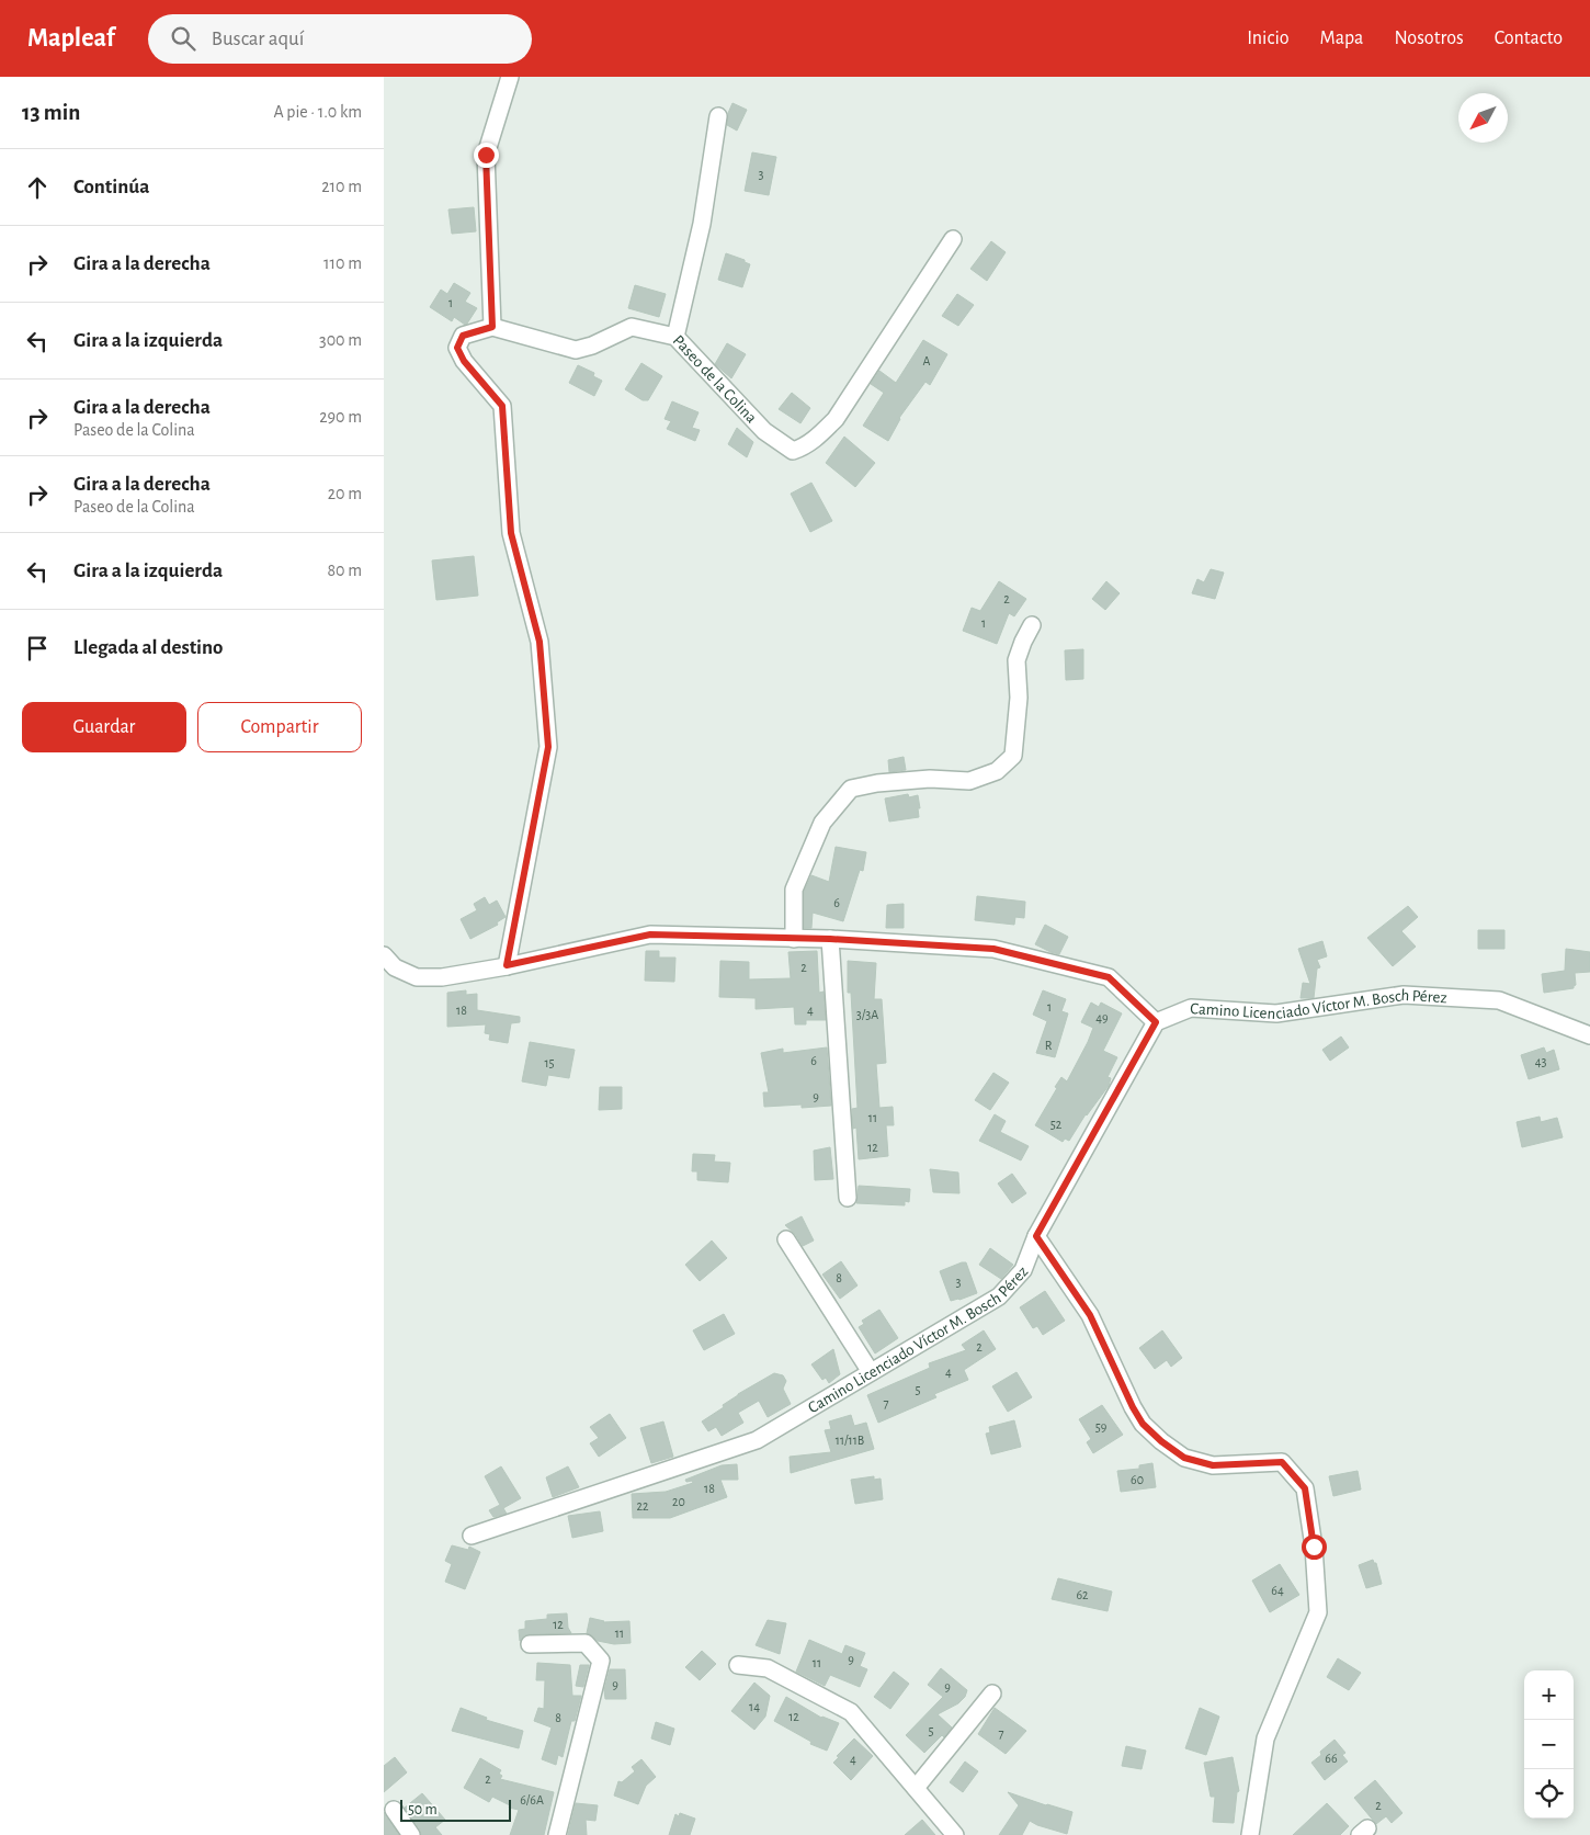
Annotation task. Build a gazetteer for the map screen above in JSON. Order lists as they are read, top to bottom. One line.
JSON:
{"streets":{"street":["Paseo de la Colina","Camino Licenciado Víctor M. Bosch Pérez"]},"house_numbers":["3","1","A","2","1","6","2","1","18","4","3/3A","49","R","6","43","15","9","11","52","12","8","3","2","4","5","7","59","11/11B","60","18","20","22","64","62","12","11","9","11","9","9","14","12","8","5","7","66","4","2","6/6A","2"],"scale_bar":"50 m","north":"bottom left","page":{"header":"Mapleaf","search":"Buscar aquí","nav":["Inicio","Mapa","Nosotros","Contacto"],"heading":["13 min","A pie · 1.0 km"],"list":[["Continúa","210 m"],["Gira a la derecha","110 m"],["Gira a la izquierda","300 m"],["Gira a la derecha","Paseo de la Colina","290 m"],["Gira a la derecha","Paseo de la Colina","20 m"],["Gira a la izquierda","80 m"],"Llegada al destino"],"buttons":["Guardar","Compartir"],"map_buttons":["+","−"],"scale":"50 m"}}
